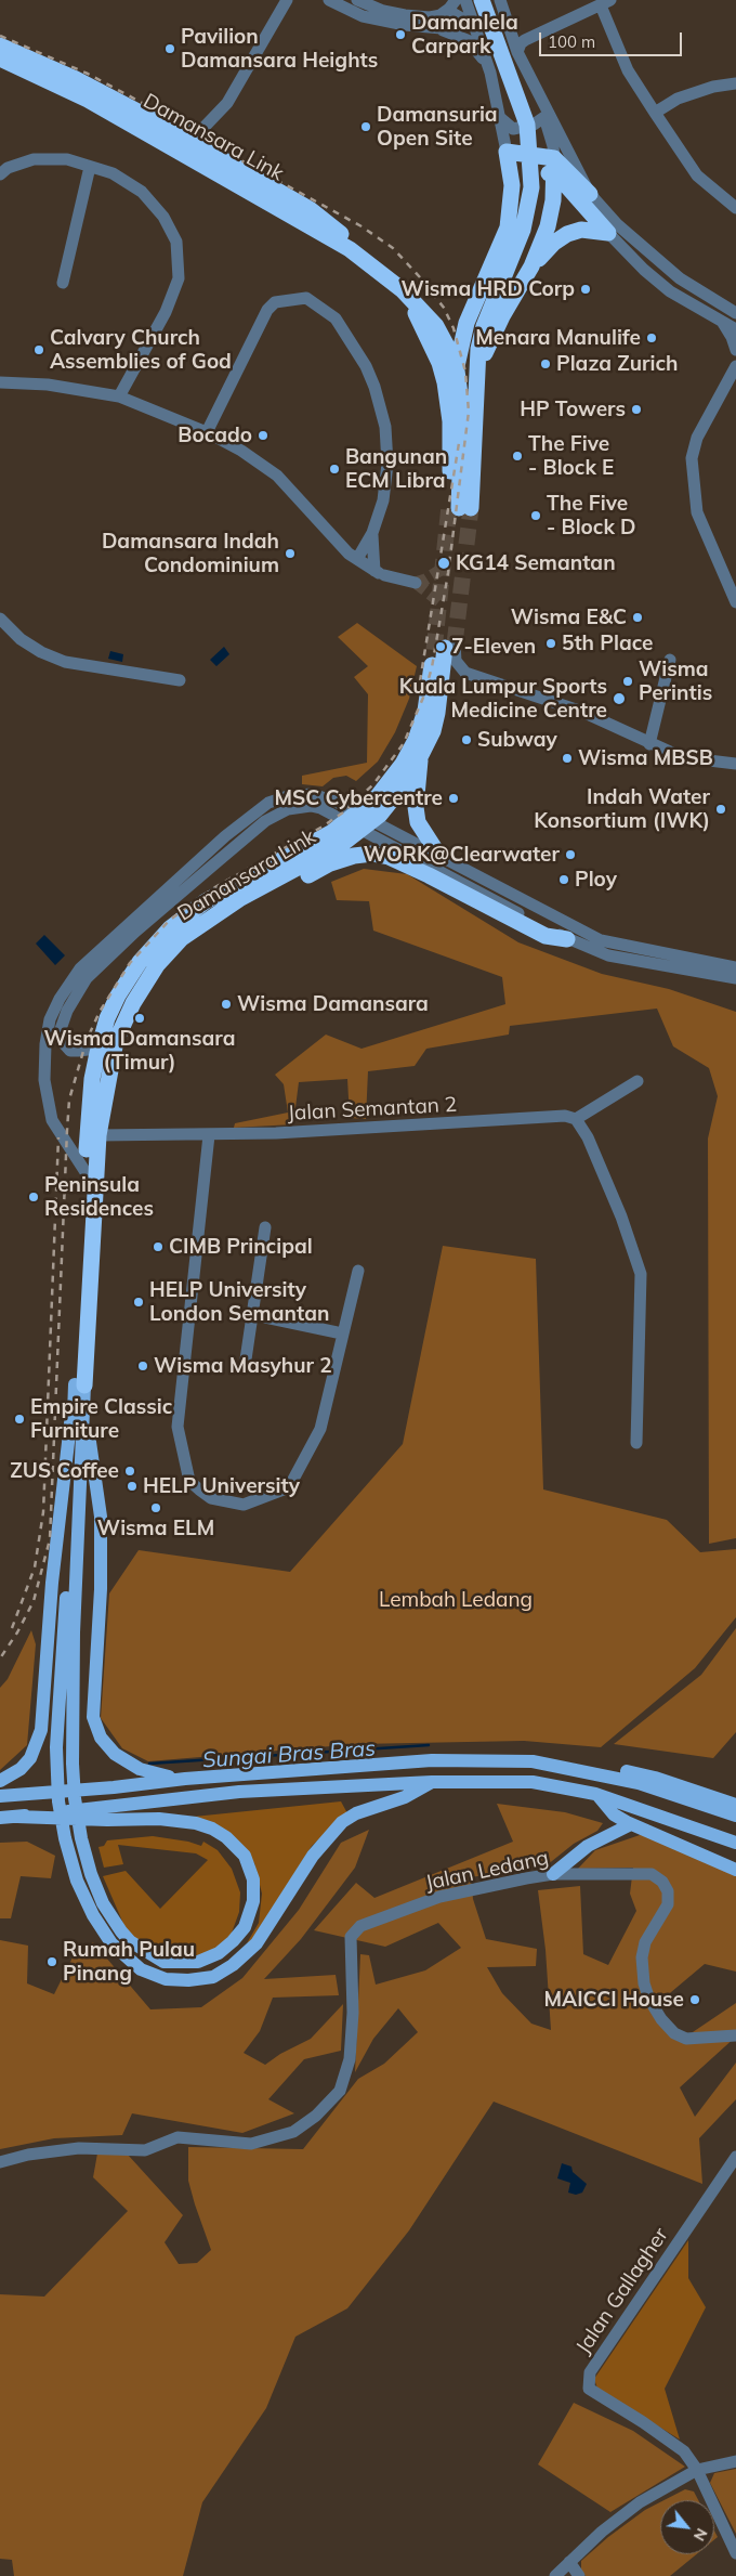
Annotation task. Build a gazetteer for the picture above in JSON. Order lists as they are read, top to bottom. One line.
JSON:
{"streets":{"highway":["Damansara Link"],"street":["Jalan Semantan 2","Jalan Ledang","Jalan Gallagher"]},"crossings":[["Damansara Link","Jalan Semantan 2"]],"water":["Sungai Bras Bras"],"parks":["Lembah Ledang"],"places":["Damanlela Carpark","Pavilion Damansara Heights","Damansuria Open Site","Wisma HRD Corp","Menara Manulife","Calvary Church Assemblies of God","Plaza Zurich","HP Towers","Bocado","The Five - Block E","Bangunan ECM Libra","The Five - Block D","Damansara Indah Condominium","KG14 Semantan","Wisma E&C","5th Place","7-Eleven","Wisma Perintis","Kuala Lumpur Sports Medicine Centre","Subway","Wisma MBSB","MSC Cybercentre","Indah Water Konsortium (IWK)","WORK@Clearwater","Ploy","Wisma Damansara","Wisma Damansara (Timur)","Peninsula Residences","CIMB Principal","HELP University London Semantan","Wisma Masyhur 2","Empire Classic Furniture","ZUS Coffee","HELP University","Wisma ELM","Rumah Pulau Pinang","MAICCI House"],"scale_bar":"100 m","north":"bottom right"}
